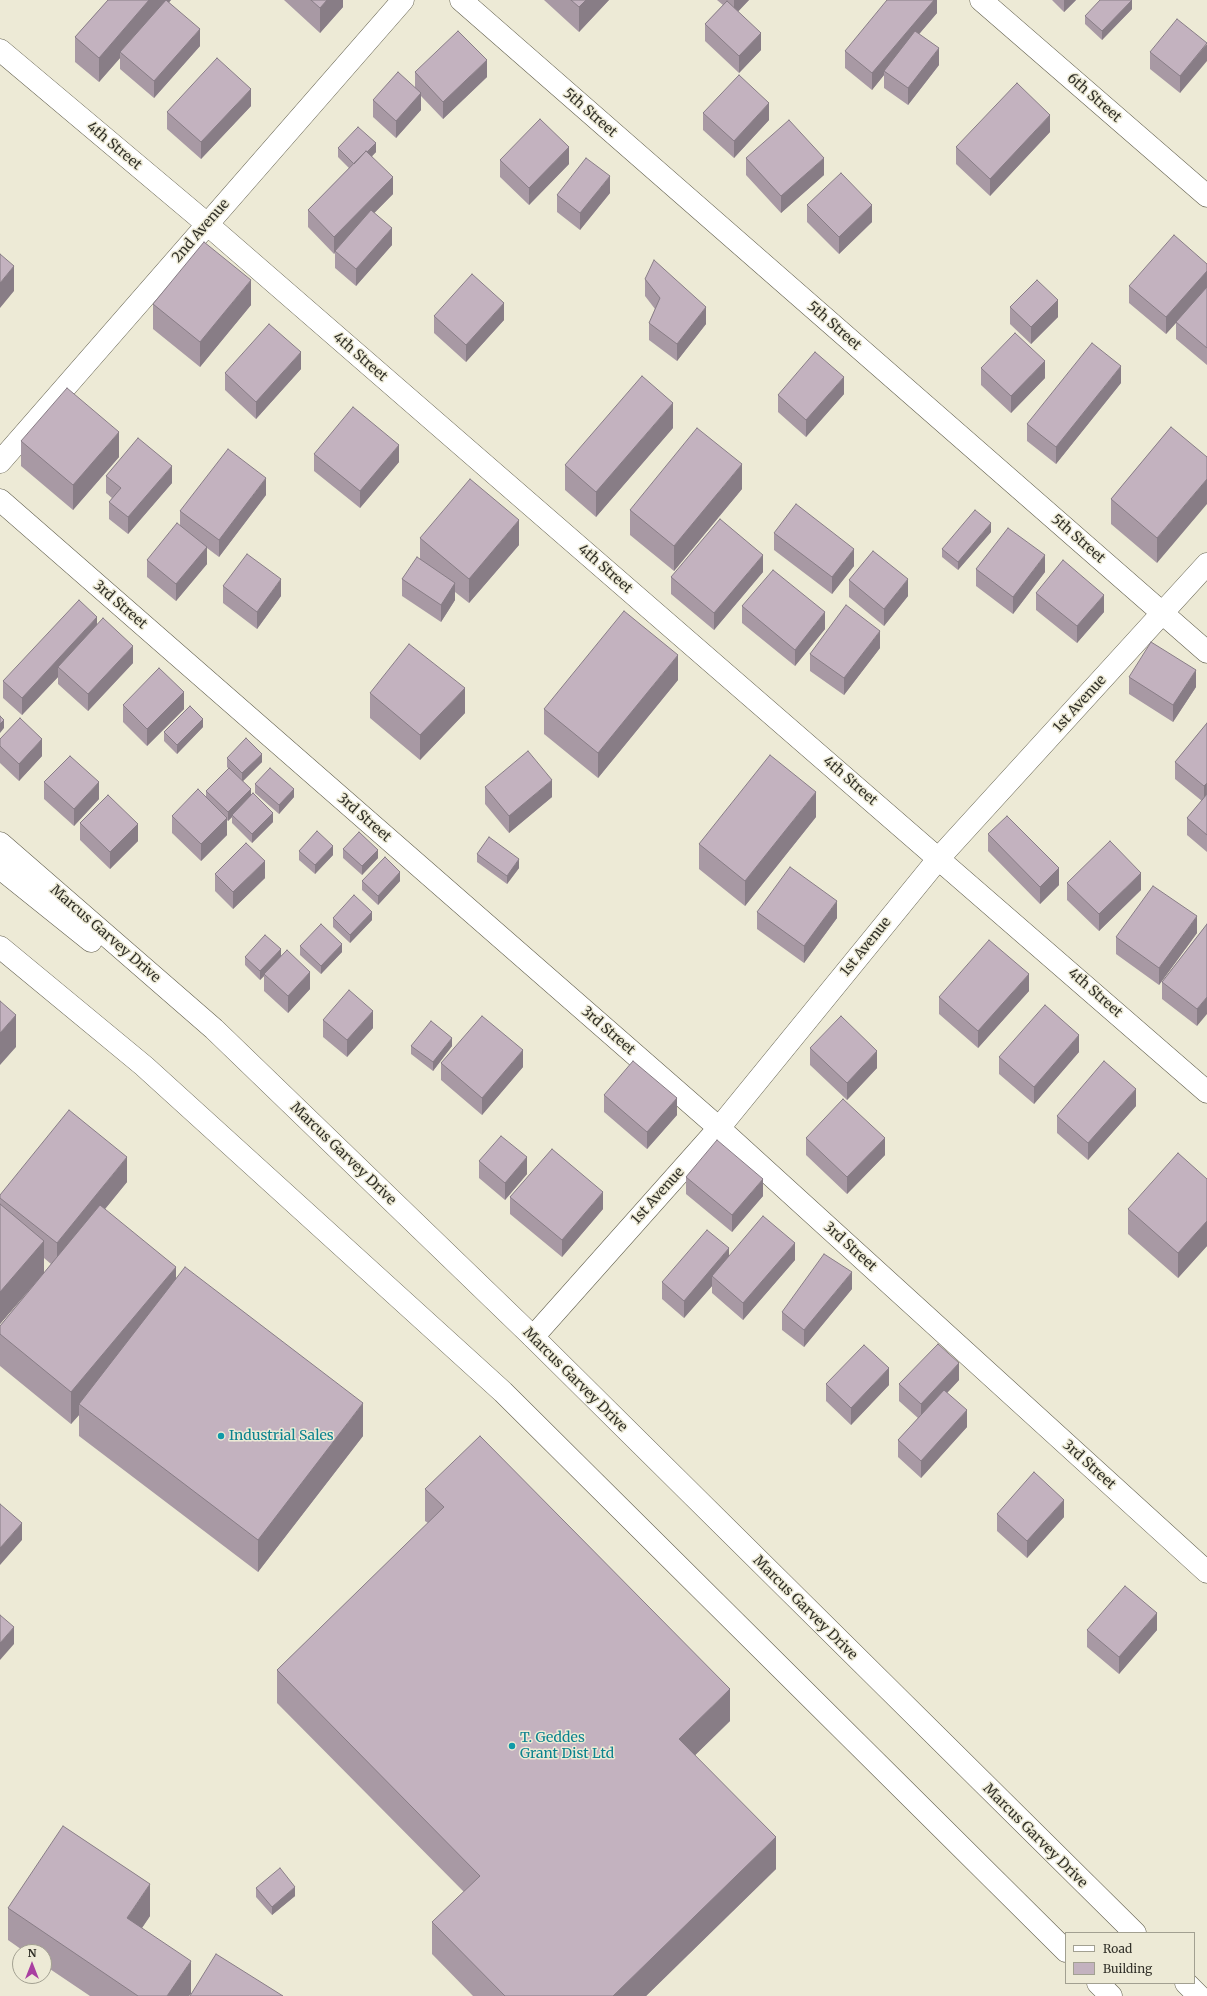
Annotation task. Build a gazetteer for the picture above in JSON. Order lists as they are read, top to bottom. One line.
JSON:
{"streets":{"main road":["6th Street","5th Street","4th Street","2nd Avenue","3rd Street","1st Avenue","Marcus Garvey Drive"]},"crossings":[["5th Street","1st Avenue"],["4th Street","2nd Avenue"],["4th Street","1st Avenue"],["3rd Street","1st Avenue"],["1st Avenue","Marcus Garvey Drive"]],"places":["Industrial Sales","T. Geddes Grant Dist Ltd"],"legend":["Road","Building"],"north":"top"}
